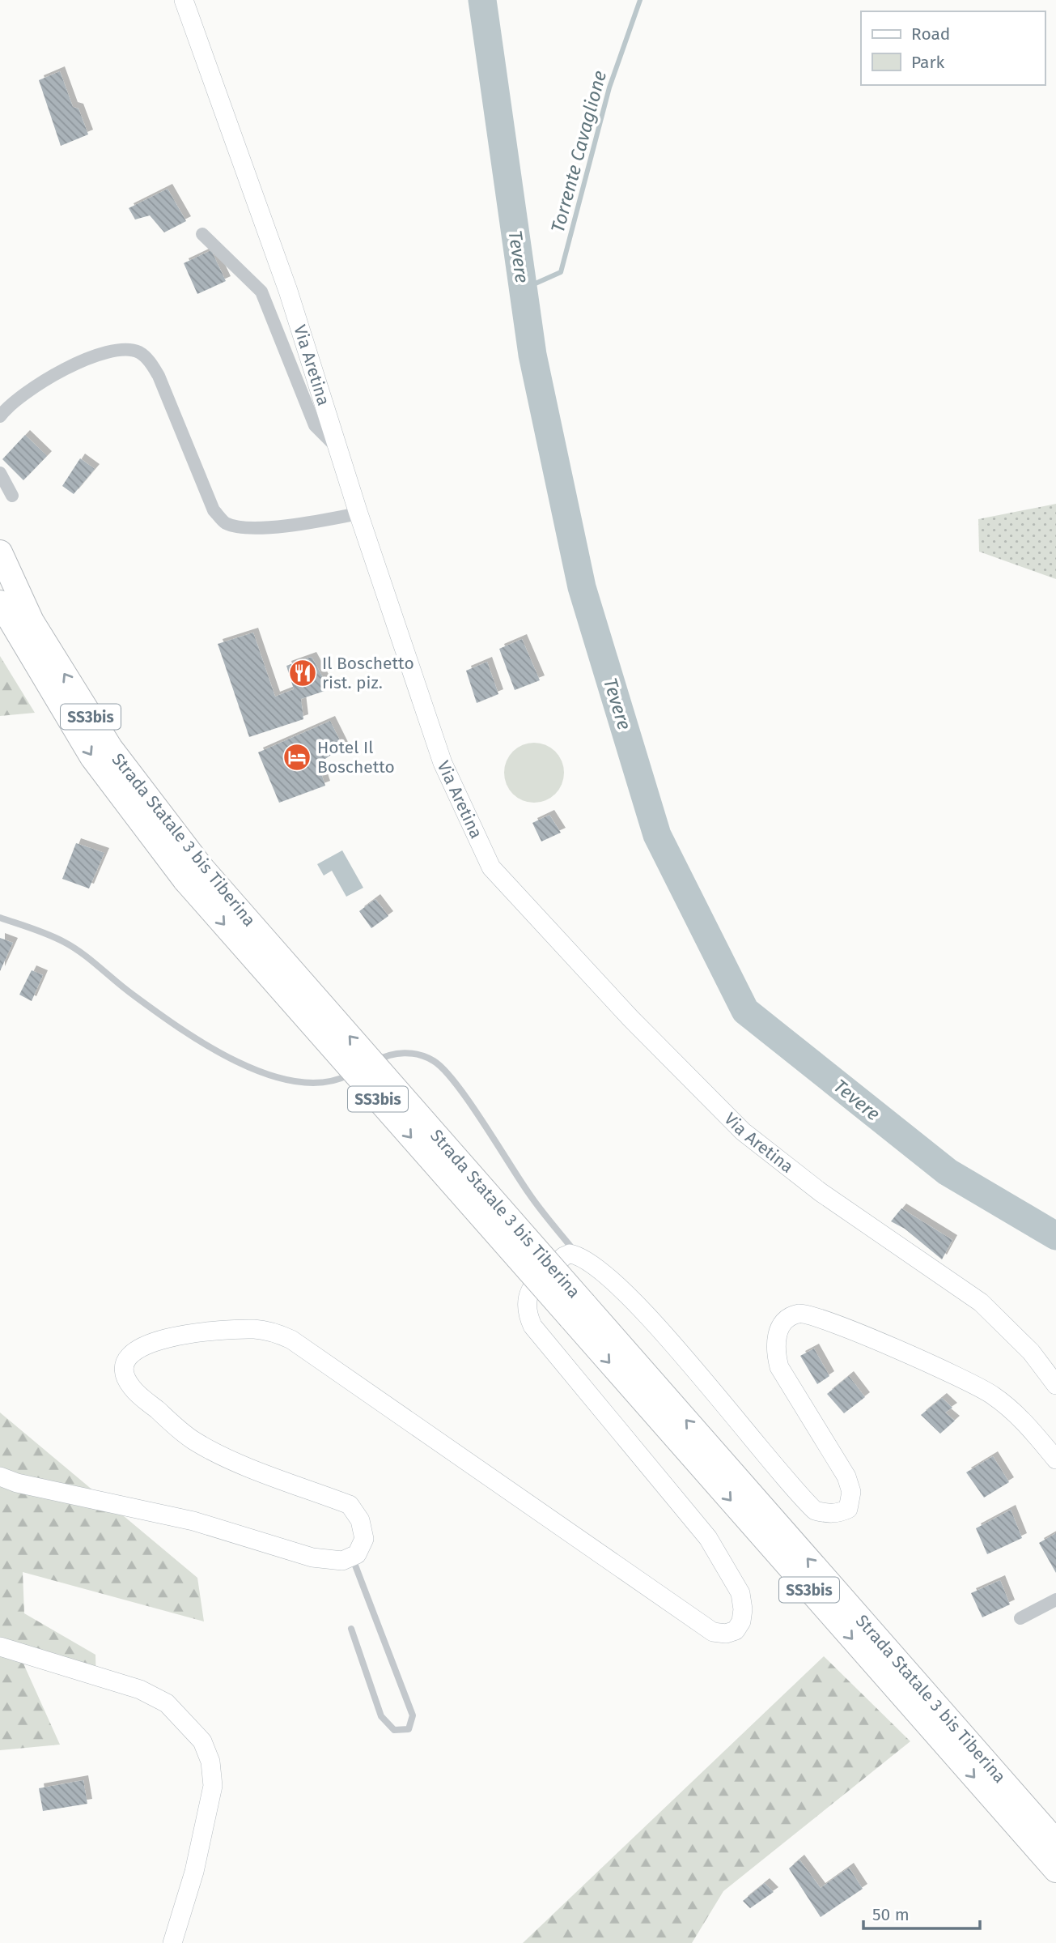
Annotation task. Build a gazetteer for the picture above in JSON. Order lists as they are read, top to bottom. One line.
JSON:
{"streets":{"highway":["SS3bis","Strada Statale 3 bis Tiberina"],"street":["Via Aretina"]},"water":["Torrente Cavaglione","Tevere"],"places":{"restaurant":["Il Boschetto rist. piz."],"hotel":["Hotel Il Boschetto"]},"legend":["Road","Park"],"scale_bar":"50 m"}
